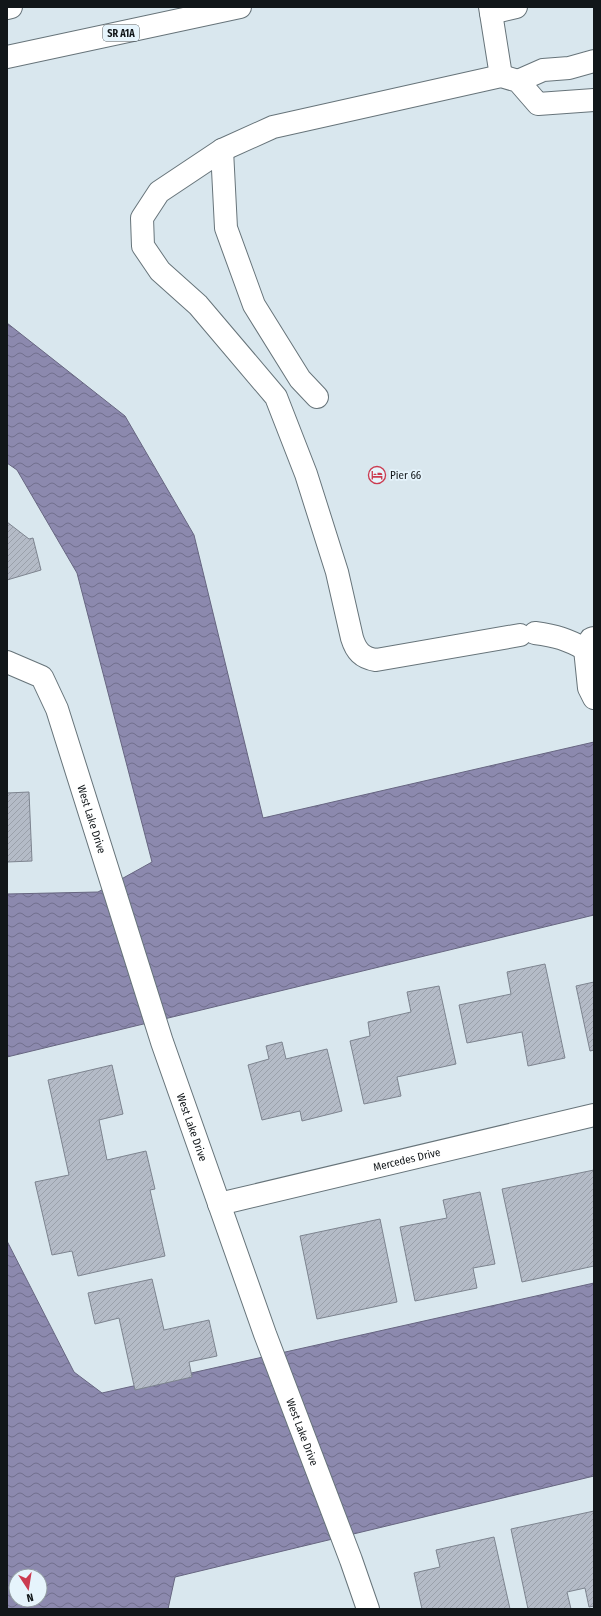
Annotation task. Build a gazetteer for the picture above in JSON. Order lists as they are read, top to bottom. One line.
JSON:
{"streets":{"street":["SR A1A","West Lake Drive","Mercedes Drive"]},"crossings":[["West Lake Drive","Mercedes Drive"]],"places":{"hotel":["Pier 66"]},"north":"bottom"}
